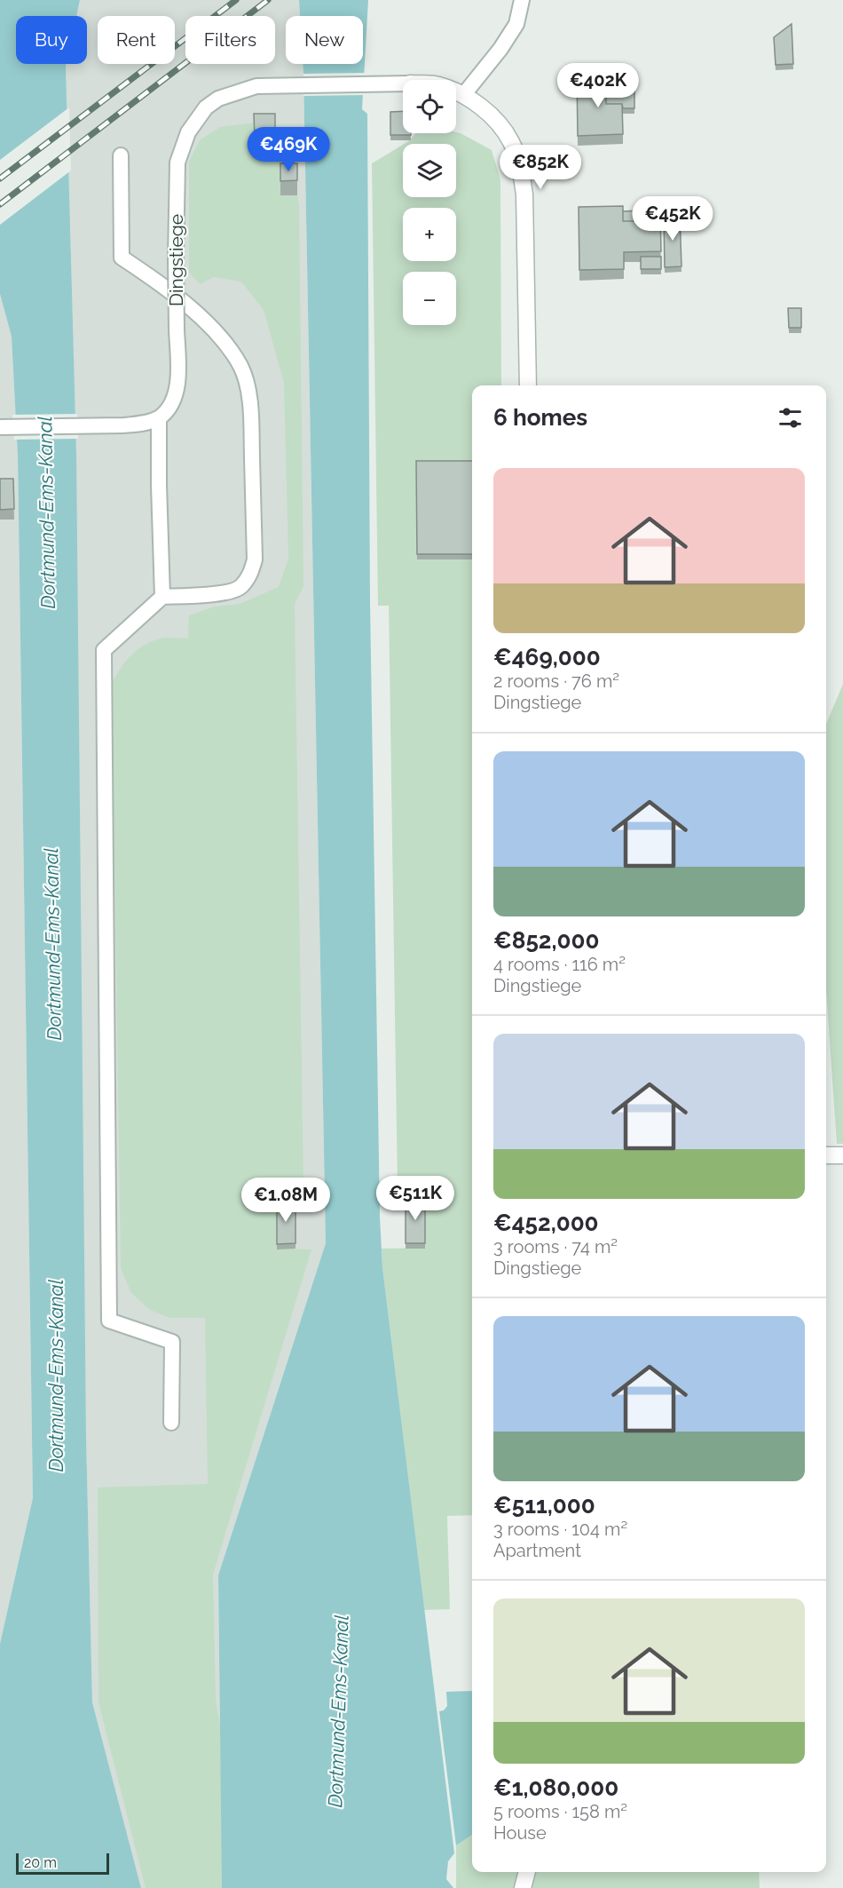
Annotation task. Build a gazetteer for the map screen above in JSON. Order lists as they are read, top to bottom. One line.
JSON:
{"streets":{"lane":["Dingstiege"]},"water":["Dortmund-Ems-Kanal"],"scale_bar":"20 m","page":{"chip":["Buy","Rent","Filters","New"],"price":["€402K","€469K","€852K","€452K","€511K","€1.08M"],"map_buttons":["+","−"],"heading":"6 homes","list":[{"name":"€469,000","note":"2 rooms · 76 m² · Dingstiege"},{"name":"€852,000","note":"4 rooms · 116 m² · Dingstiege"},{"name":"€452,000","note":"3 rooms · 74 m² · Dingstiege"},{"name":"€511,000","note":"3 rooms · 104 m² · Apartment"},{"name":"€1,080,000","note":"5 rooms · 158 m² · House"}],"scale":"20 m"}}
